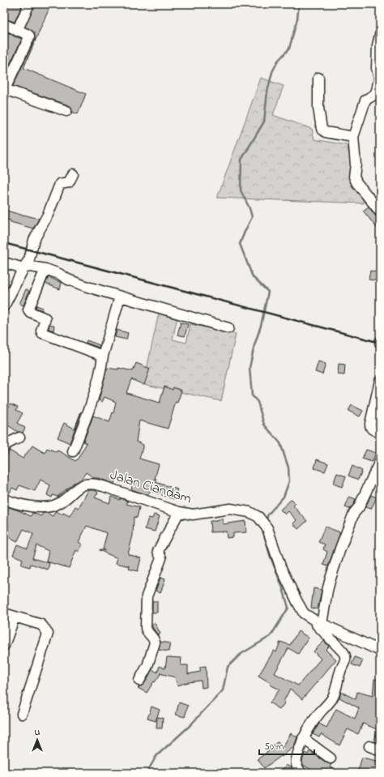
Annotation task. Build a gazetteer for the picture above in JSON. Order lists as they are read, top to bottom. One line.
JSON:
{"streets":{"street":["Jalan Ciandam"]},"scale_bar":"50 m","north":"top"}
